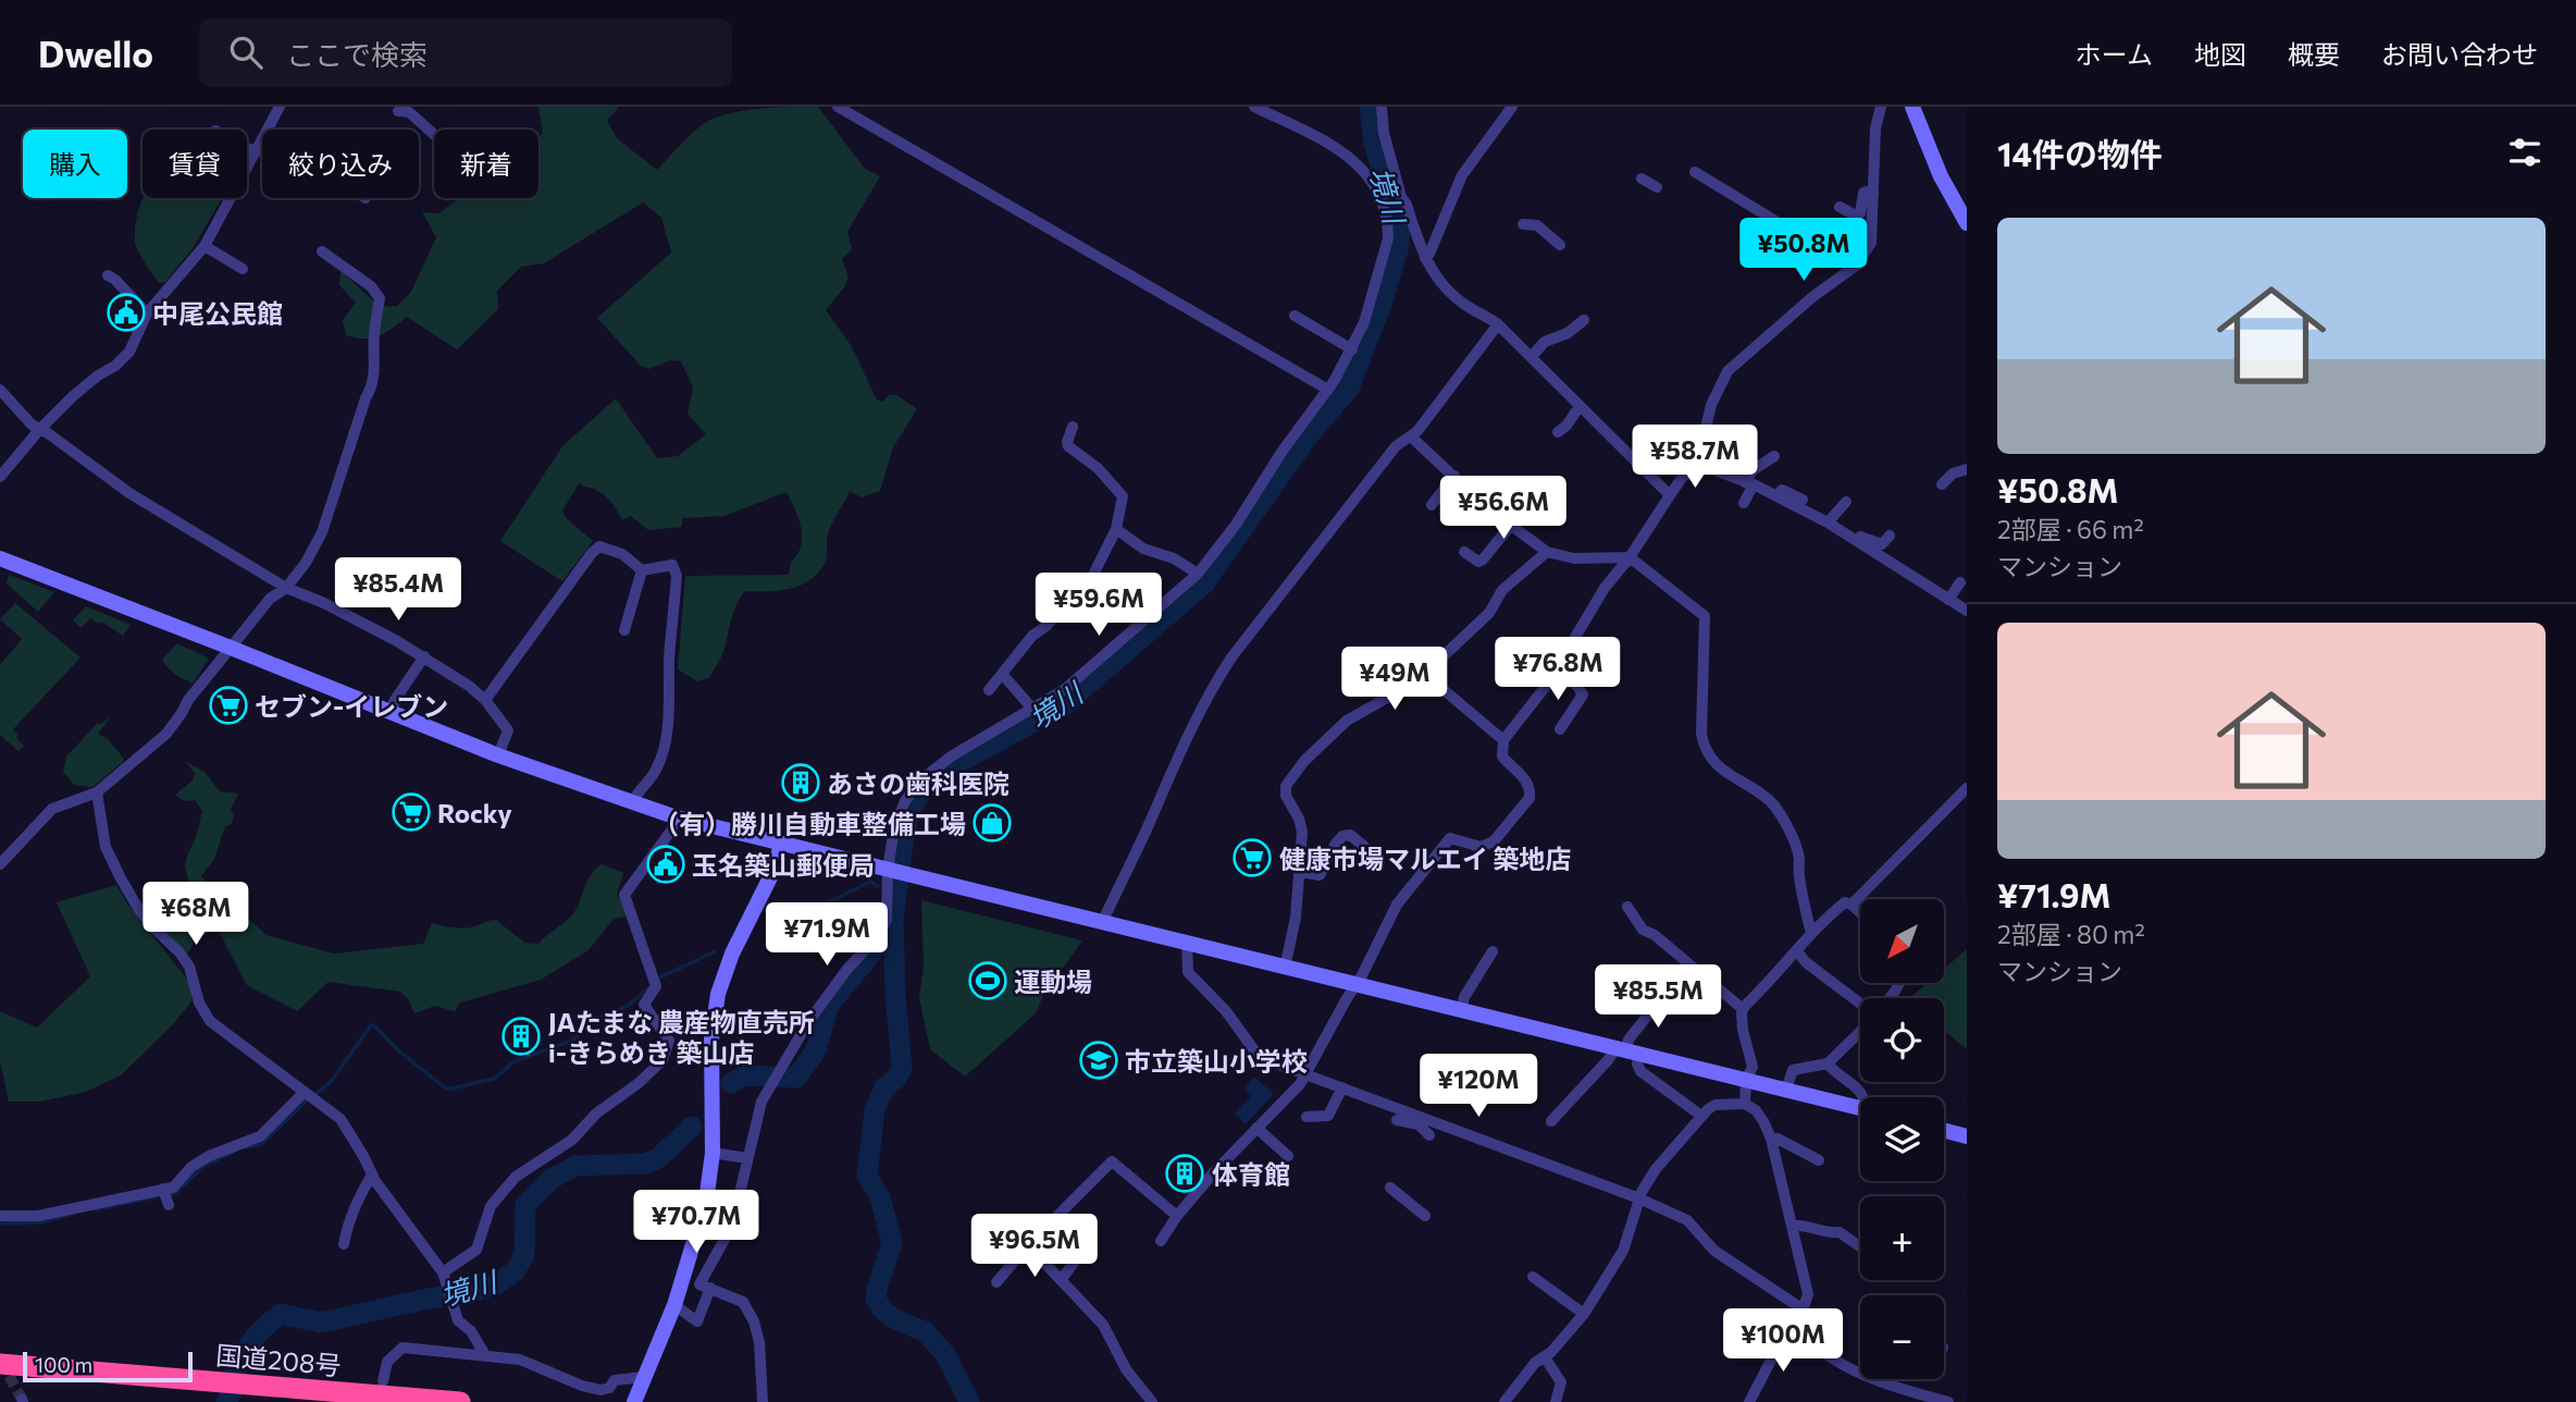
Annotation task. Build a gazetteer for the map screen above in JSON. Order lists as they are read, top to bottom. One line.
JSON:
{"streets":{"highway":["国道208号"]},"water":["境川"],"places":{"public building":["中尾公民館","玉名築山郵便局"],"supermarket":["セブン-イレブン","Rocky","健康市場マルエイ 築地店"],"building":["あさの歯科医院","JAたまな 農産物直売所 i-きらめき 築山店","体育館"],"shop":["（有）勝川自動車整備工場"],"sports":["運動場"],"school or university":["市立築山小学校"]},"scale_bar":"100 m","north":"bottom left","page":{"header":"Dwello","search":"ここで検索","nav":["ホーム","地図","概要","お問い合わせ"],"heading":"14件の物件","chip":["購入","賃貸","絞り込み","新着"],"list":[{"name":"¥50.8M","note":"2部屋 · 66 m² · マンション"},{"name":"¥71.9M","note":"2部屋 · 80 m² · マンション"}],"price":["¥50.8M","¥58.7M","¥56.6M","¥85.4M","¥59.6M","¥76.8M","¥49M","¥68M","¥71.9M","¥85.5M","¥120M","¥70.7M","¥96.5M","¥100M"],"map_buttons":["+","−"],"scale":"100 m"}}
